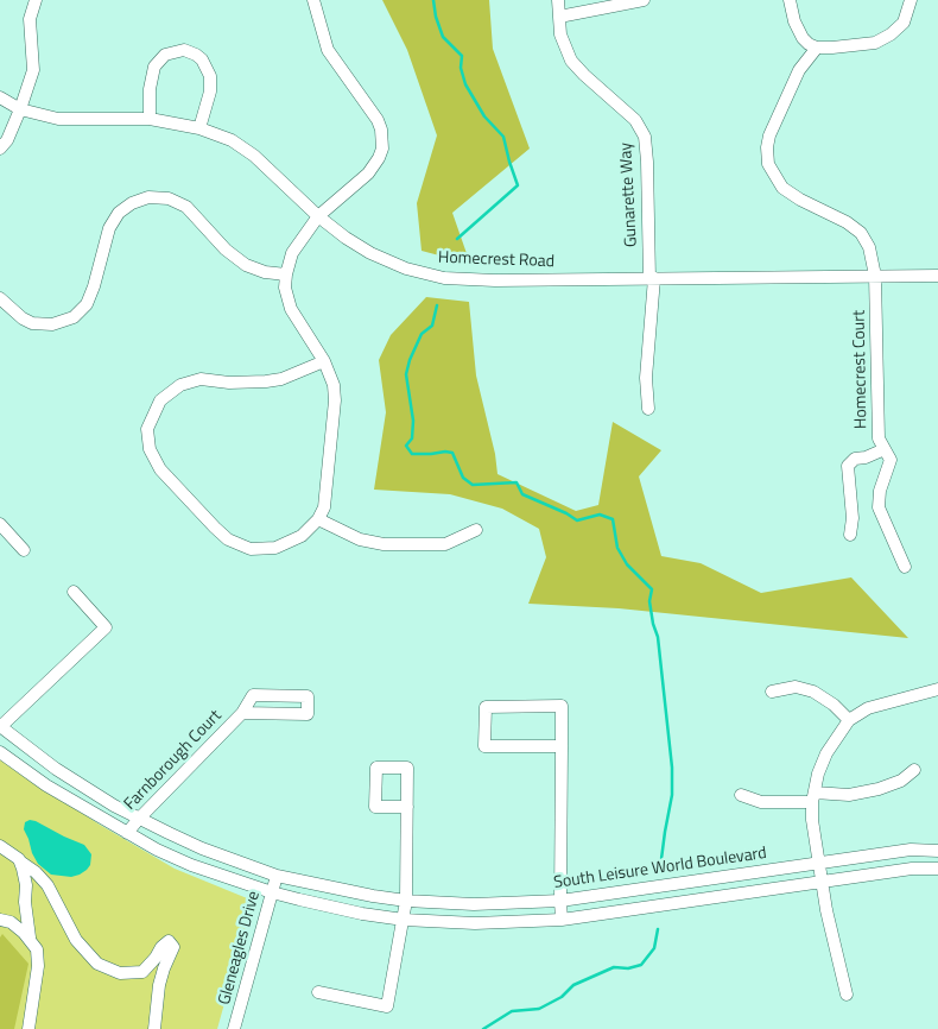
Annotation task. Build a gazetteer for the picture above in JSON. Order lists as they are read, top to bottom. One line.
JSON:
{"streets":{"street":["Gunarette Way","Homecrest Road","Homecrest Court","Farnborough Court","South Leisure World Boulevard","Gleneagles Drive"]},"crossings":[["Gunarette Way","Homecrest Road"],["Homecrest Road","Homecrest Court"],["Farnborough Court","South Leisure World Boulevard"],["South Leisure World Boulevard","Gleneagles Drive"]]}
